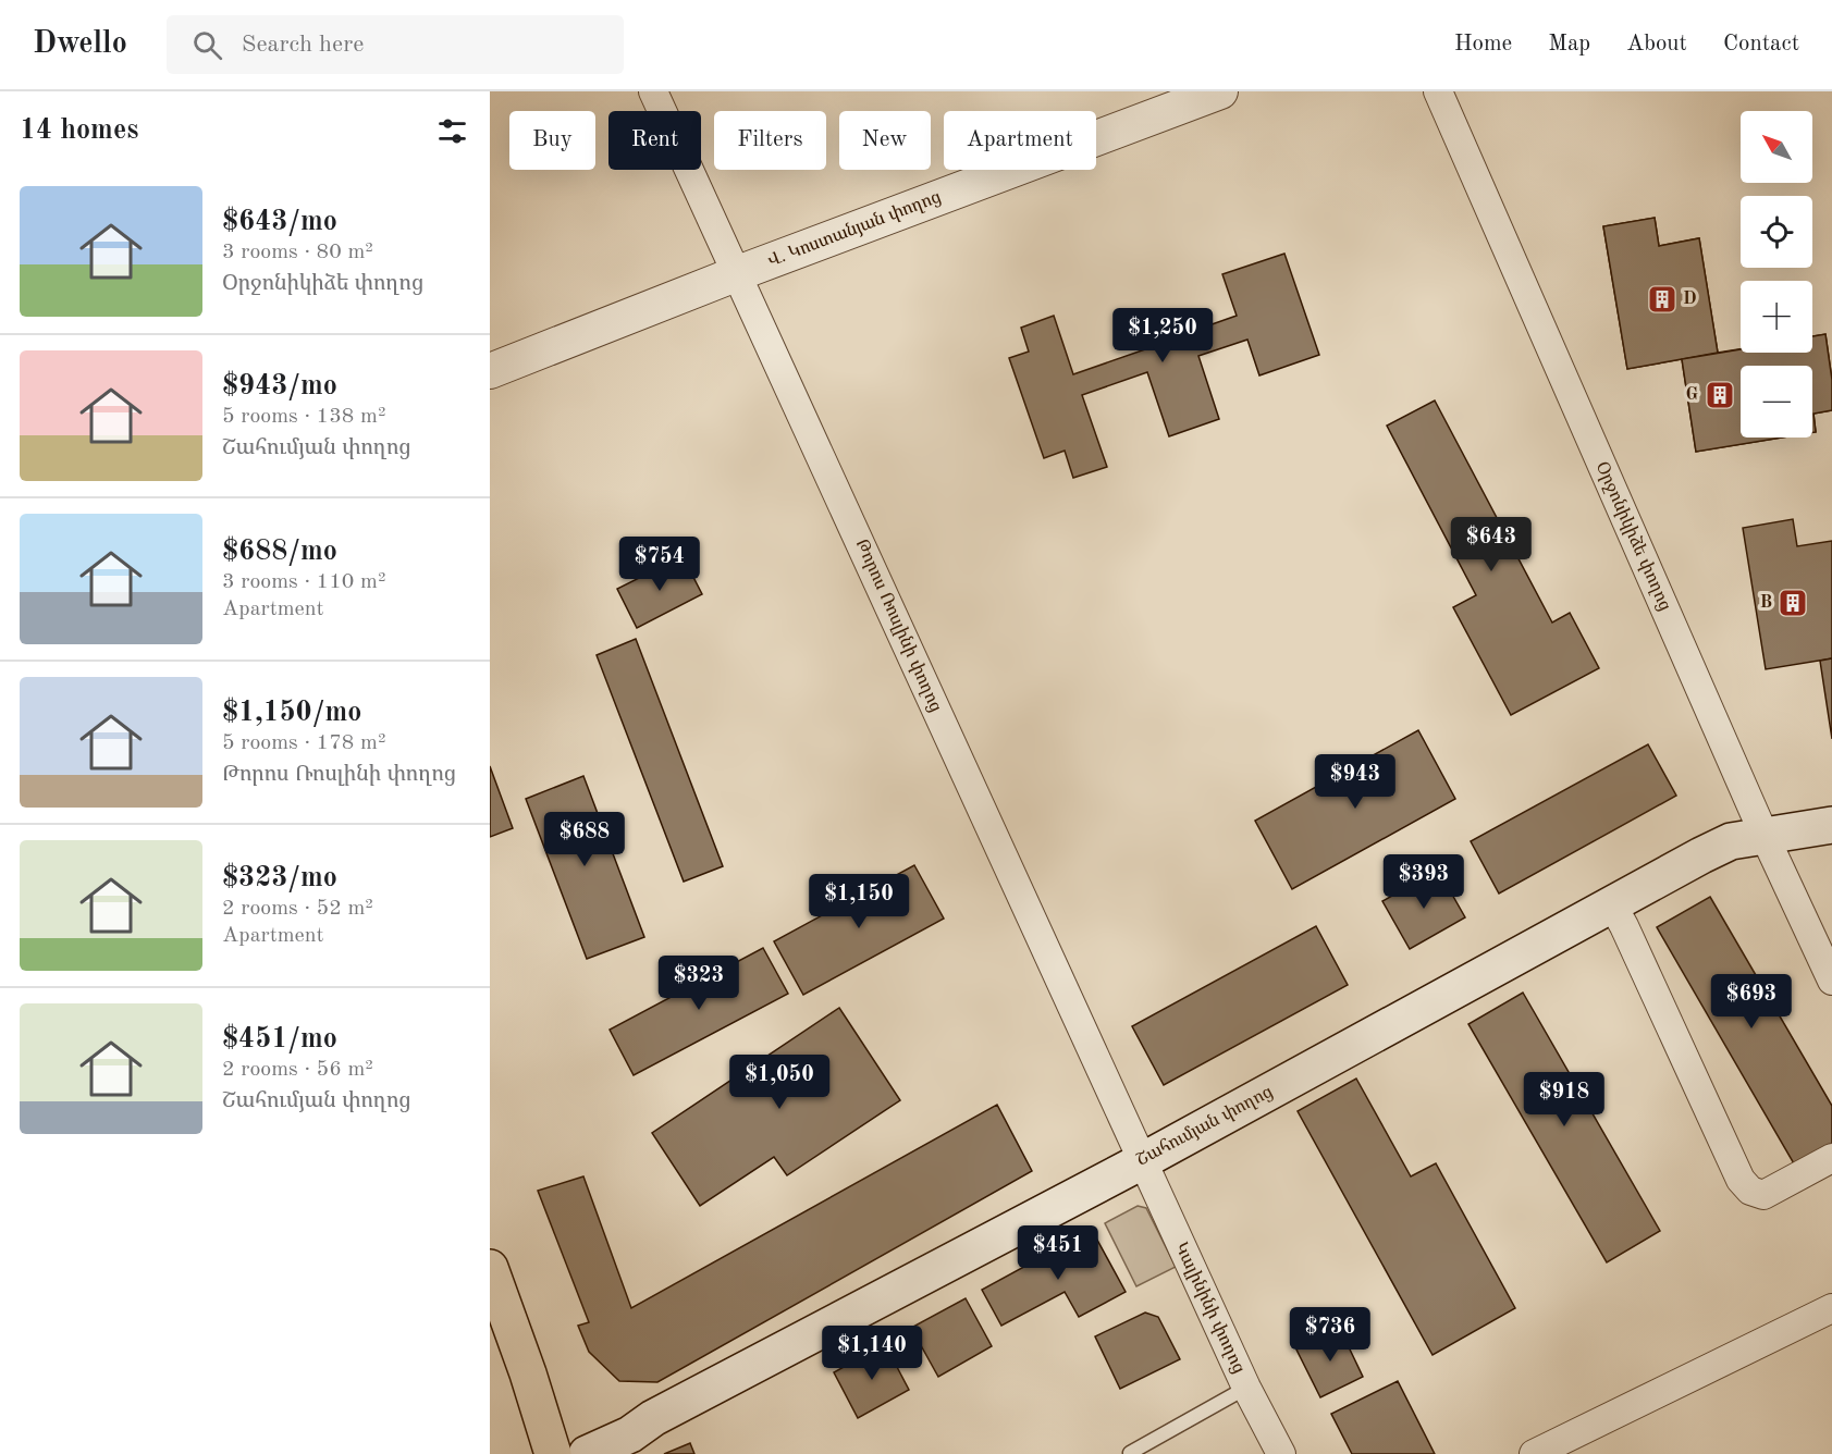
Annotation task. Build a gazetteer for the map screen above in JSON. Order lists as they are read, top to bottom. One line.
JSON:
{"streets":{"main road":["Շահումյան փողոց"],"street":["Վ. Կոստանյան փողոց","Օրջոնիկիձե փողոց","Թորոս Ռոսլինի փողոց","Կալինինի փողոց"]},"crossings":[["Վ. Կոստանյան փողոց","Թորոս Ռոսլինի փողոց"],["Օրջոնիկիձե փողոց","Շահումյան փողոց"],["Թորոս Ռոսլինի փողոց","Շահումյան փողոց"],["Թորոս Ռոսլինի փողոց","Կալինինի փողոց"],["Շահումյան փողոց","Կալինինի փողոց"]],"places":{"building":["D","G","B"]},"north":"top left","page":{"header":"Dwello","search":"Search here","nav":["Home","Map","About","Contact"],"heading":"14 homes","map_buttons":["+","−"],"chip":["Buy","Rent","Filters","New","Apartment"],"list":[{"name":"$643/mo","note":"3 rooms · 80 m² · Օրջոնիկիձե փողոց"},{"name":"$943/mo","note":"5 rooms · 138 m² · Շահումյան փողոց"},{"name":"$688/mo","note":"3 rooms · 110 m² · Apartment"},{"name":"$1,150/mo","note":"5 rooms · 178 m² · Թորոս Ռոսլինի փողոց"},{"name":"$323/mo","note":"2 rooms · 52 m² · Apartment"},{"name":"$451/mo","note":"2 rooms · 56 m² · Շահումյան փողոց"}],"price":["$1,250","$643","$754","$943","$688","$393","$1,150","$323","$693","$1,050","$918","$451","$736","$1,140"]}}
